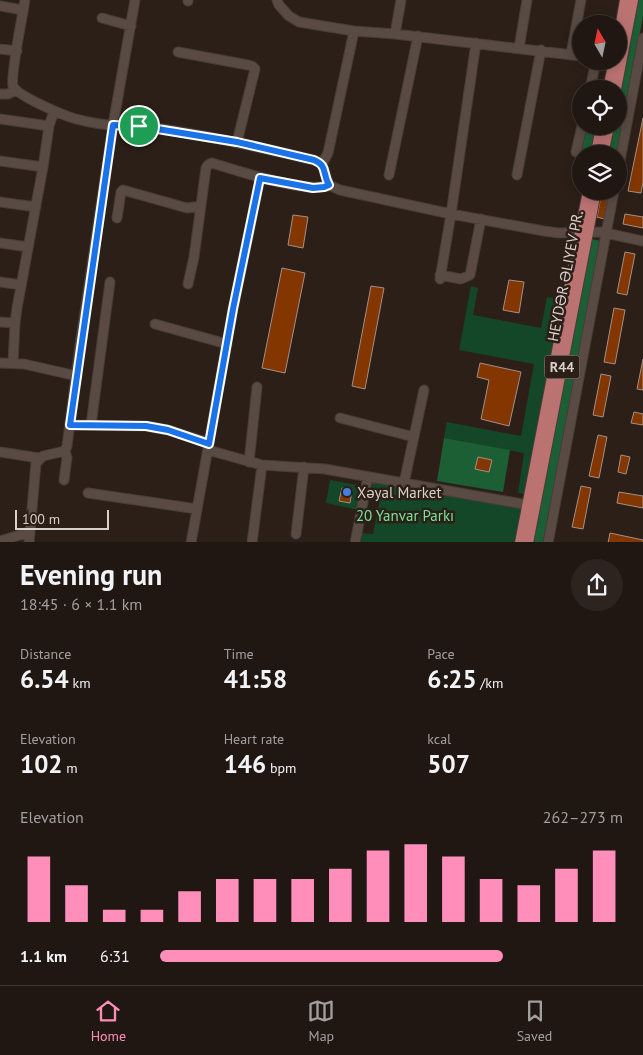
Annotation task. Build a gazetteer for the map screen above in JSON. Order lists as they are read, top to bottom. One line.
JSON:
{"streets":{"main road":["HEYDƏR ƏLIYEV PR.","R44"]},"parks":["20 Yanvar Parkı"],"places":["Xəyal Market"],"scale_bar":"100 m","north":"top","page":{"scale":"100 m","heading":["Evening run","18:45 · 6 × 1.1 km"],"stats":[["Distance","6.54 km"],["Time","41:58"],["Pace","6:25 /km"],["Elevation","102 m"],["Heart rate","146 bpm"],["kcal","507"]],"chart":["Elevation","262–273 m"],"list":[{"name":"1.1 km","note":"6:31"}],"tabs":["Home","Map","Saved"]}}
